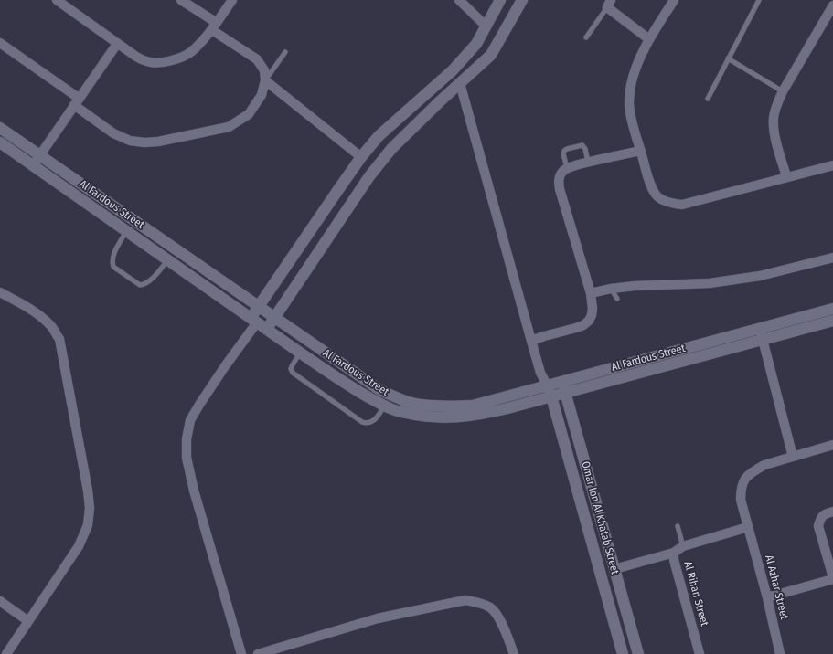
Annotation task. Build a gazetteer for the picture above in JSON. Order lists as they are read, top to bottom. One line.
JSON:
{"streets":{"street":["Al Fardous Street","Omar Ibn Al Khatab Street","Al Azhar Street","Al Rihan Street"]},"crossings":[["Al Fardous Street","Omar Ibn Al Khatab Street"],["Al Azhar Street","Al Rihan Street"]]}
